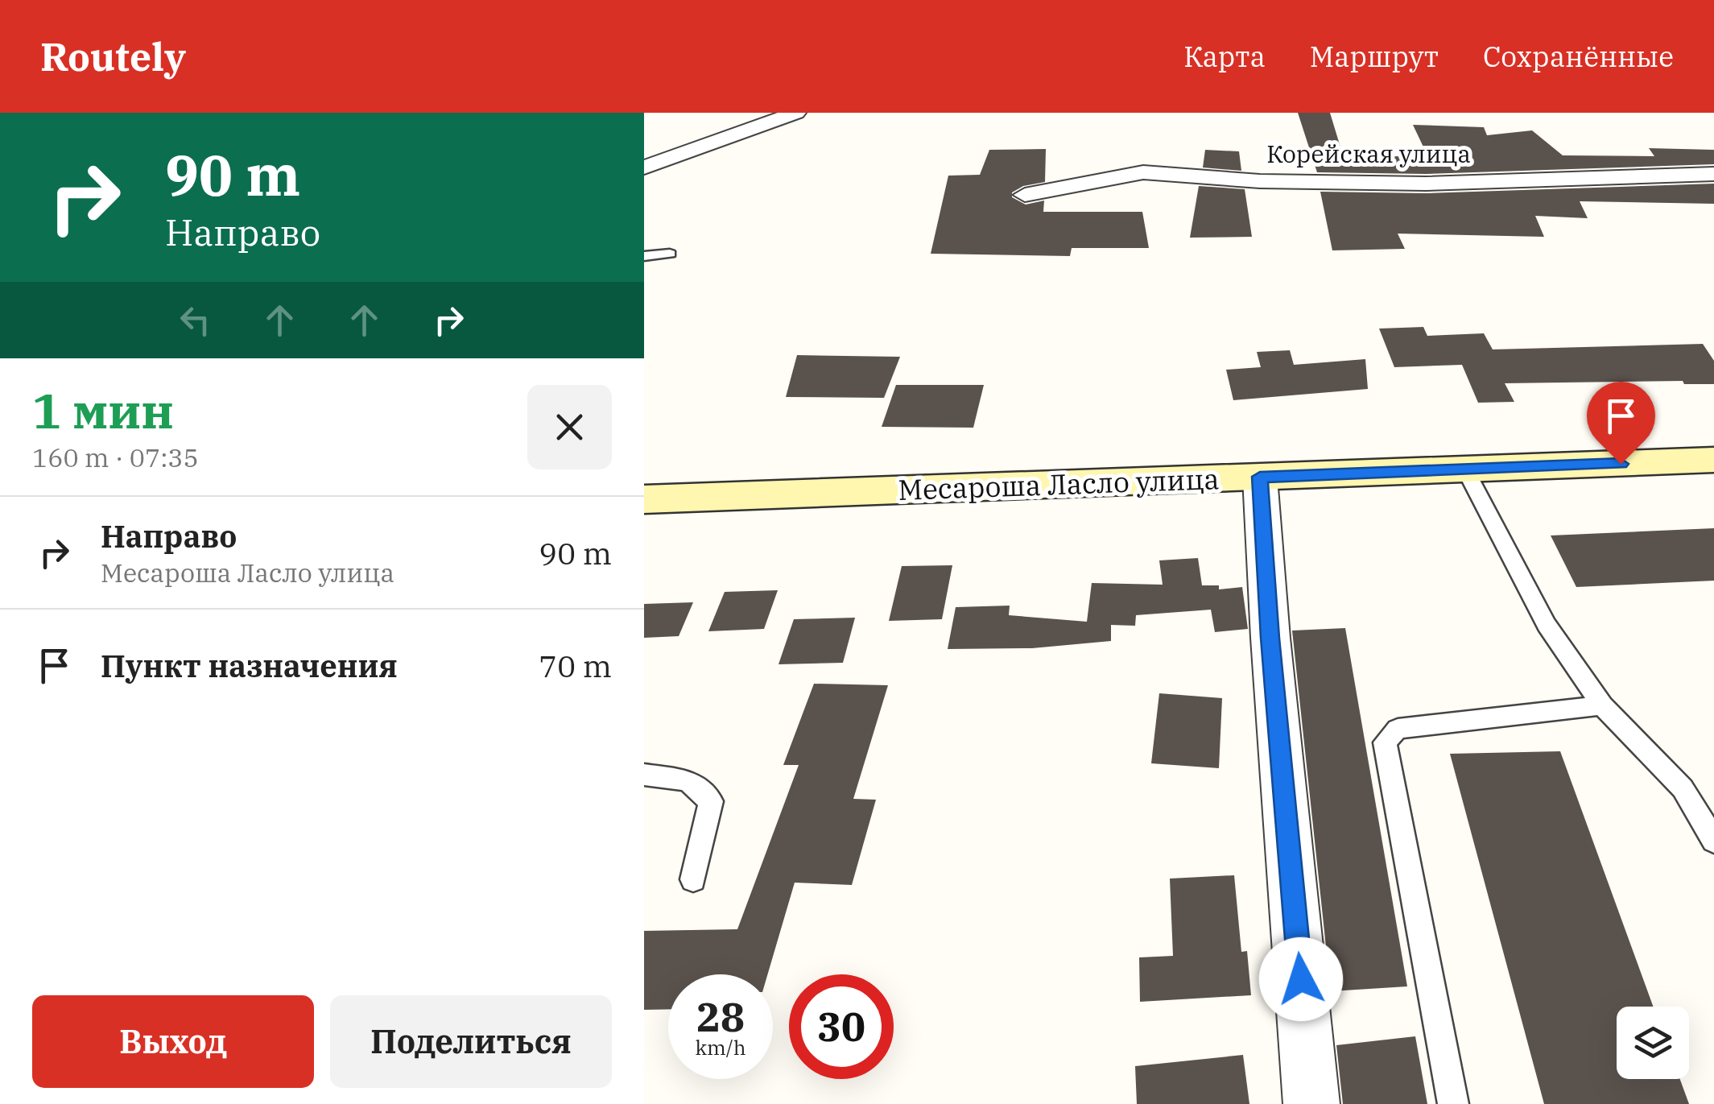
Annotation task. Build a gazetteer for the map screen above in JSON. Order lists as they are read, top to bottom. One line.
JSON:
{"streets":{"street":["Корейская улица","Месароша Ласло улица"]},"page":{"header":"Routely","nav":["Карта","Маршрут","Сохранённые"],"turn":["90 m","Направо"],"heading":["1 мин","160 m · 07:35"],"list":[{"name":"Направо","note":"Месароша Ласло улица","value":"90 m"},{"name":"Пункт назначения","value":"70 m"}],"speed":"28 km/h","limit":"30","buttons":["Выход","Поделиться"]}}
